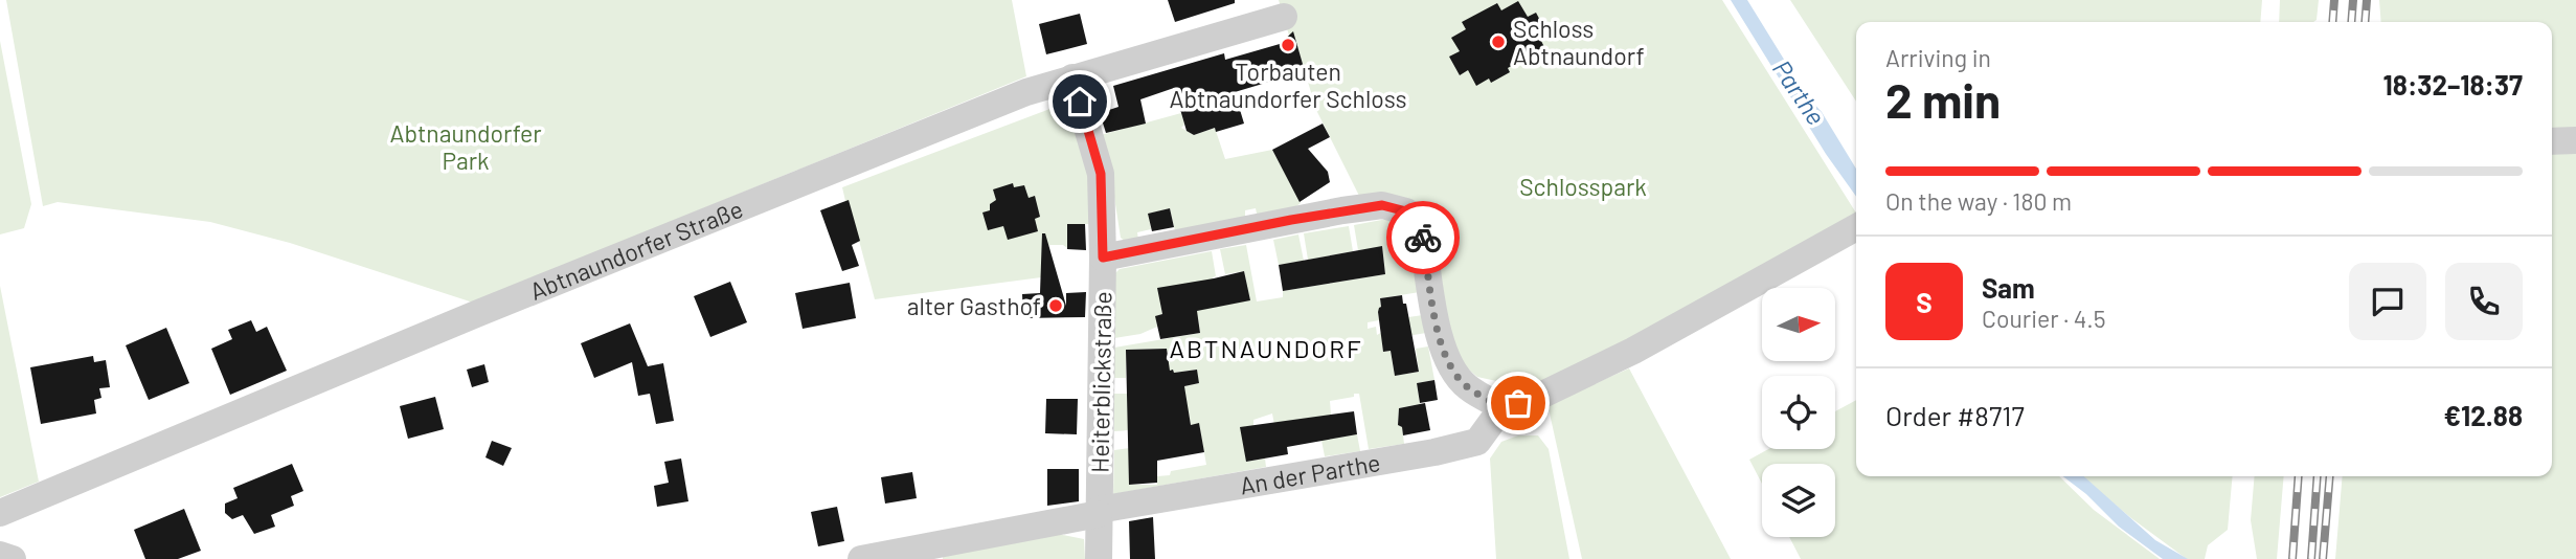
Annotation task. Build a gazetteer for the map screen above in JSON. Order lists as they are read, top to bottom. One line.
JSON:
{"streets":{"street":["Abtnaundorfer Straße","Heiterblickstraße","An der Parthe"]},"crossings":[["Abtnaundorfer Straße","Heiterblickstraße"],["Heiterblickstraße","An der Parthe"]],"districts":["ABTNAUNDORF"],"water":["Parthe"],"parks":["Abtnaundorfer Park","Schlosspark"],"places":["Schloss Abtnaundorf","Torbauten Abtnaundorfer Schloss","alter Gasthof"],"north":"right","page":{"heading":["2 min","Arriving in","18:32–18:37"],"panel":["Sam","Courier · 4.5","Order #8717","€12.88"],"bar":"On the way · 180 m","round":"S"}}
